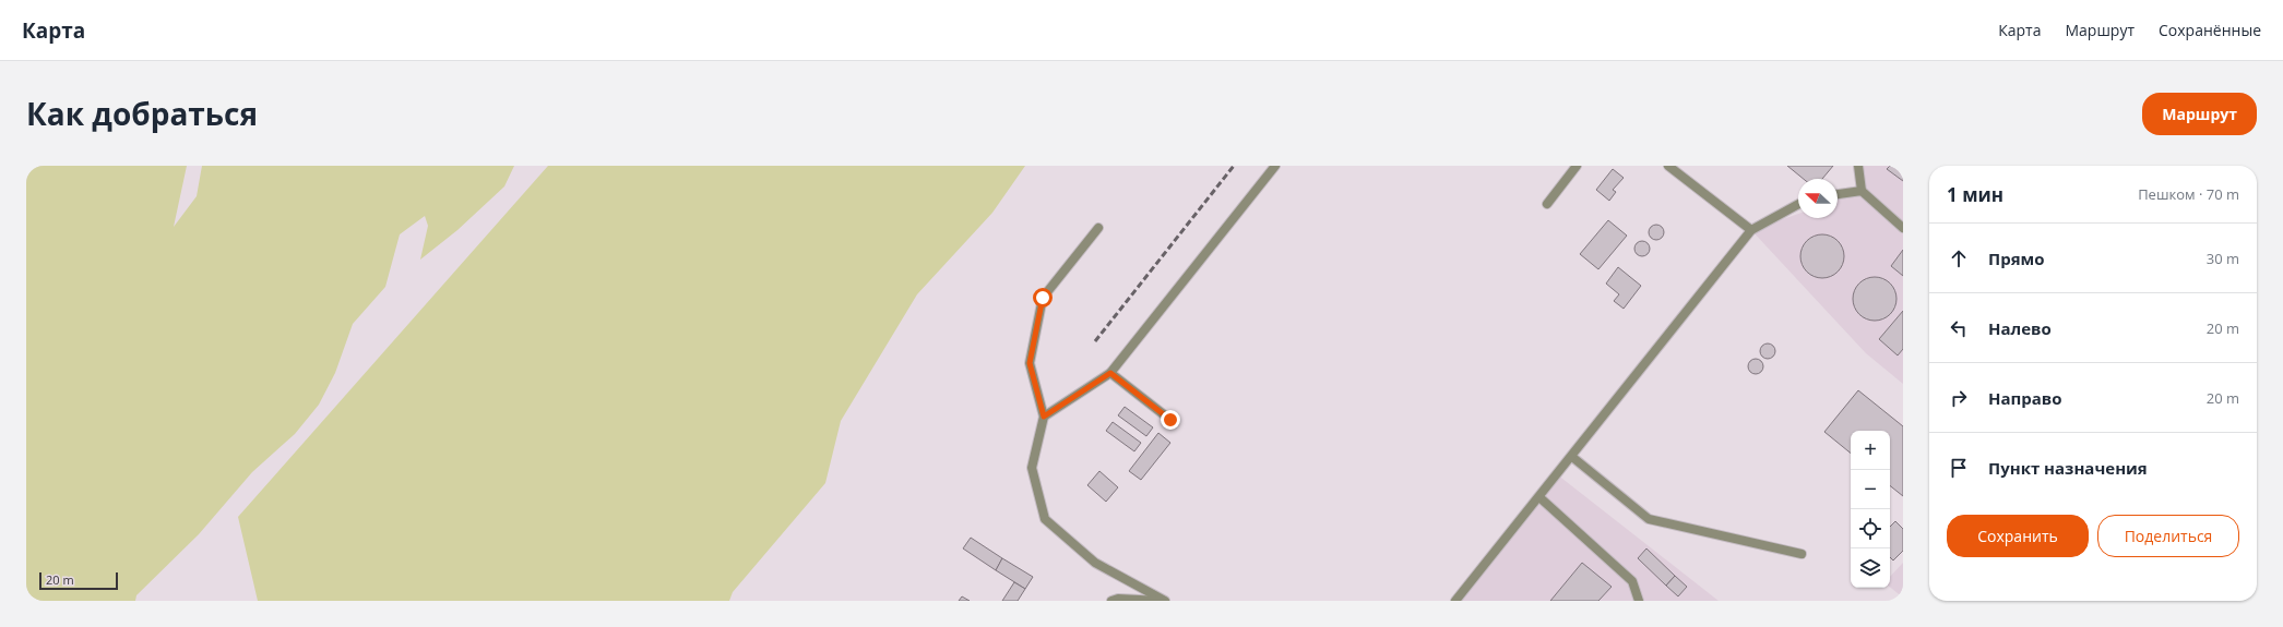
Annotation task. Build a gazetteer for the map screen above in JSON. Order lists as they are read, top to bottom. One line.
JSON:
{"scale_bar":"20 m","north":"left","page":{"header":"Карта","nav":["Карта","Маршрут","Сохранённые"],"title":"Как добраться","buttons":["Маршрут",["Сохранить","Поделиться"]],"heading":["1 мин","Пешком · 70 m"],"list":[["Прямо","30 m"],["Налево","20 m"],["Направо","20 m"],"Пункт назначения"],"map_buttons":["+","−"],"scale":"20 m"}}
